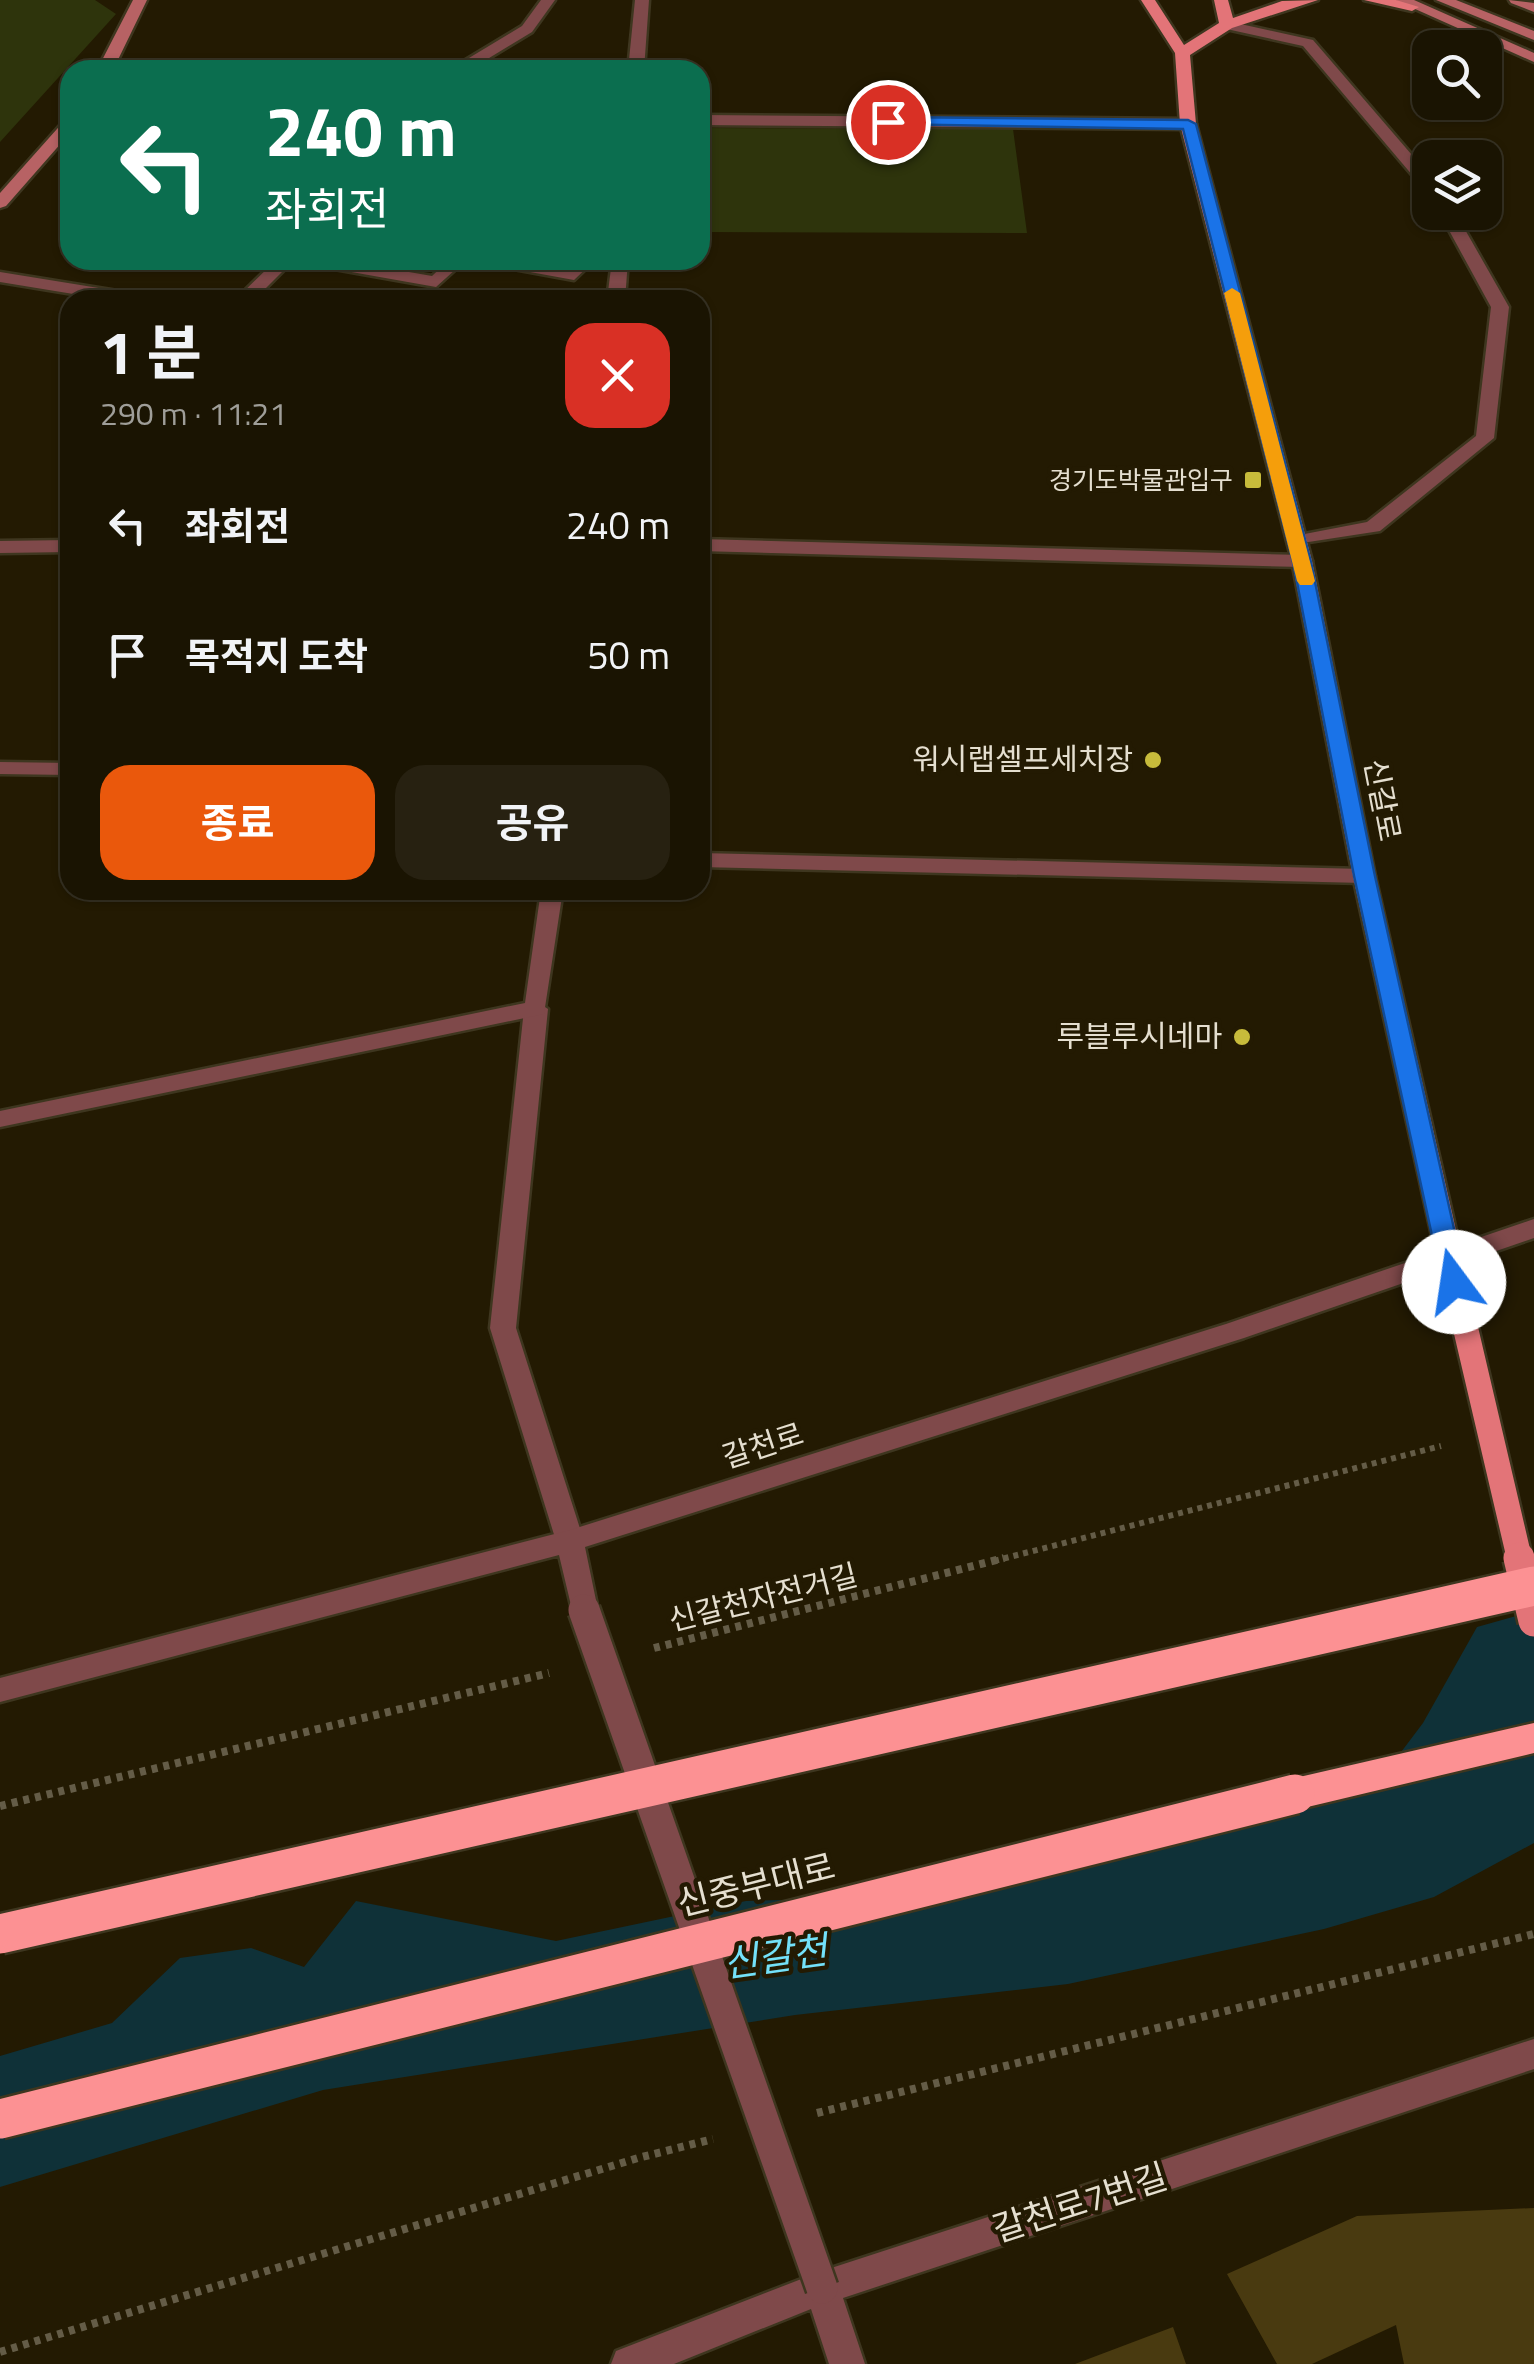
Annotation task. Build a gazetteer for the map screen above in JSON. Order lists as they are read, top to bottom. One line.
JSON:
{"streets":{"highway":["신중부대로"],"main road":["신갈로"],"street":["갈천로","갈천로7번길"],"path":["신갈천자전거길"]},"crossings":[["신갈로","갈천로"]],"water":["신갈천"],"places":{"transit":["경기도박물관입구"],"other":["워시랩셀프세치장","루블루시네마"]},"page":{"turn":["240 m","좌회전"],"heading":["1 분","290 m · 11:21"],"list":[{"name":"좌회전","value":"240 m"},{"name":"목적지 도착","value":"50 m"}],"buttons":["종료","공유"]}}
